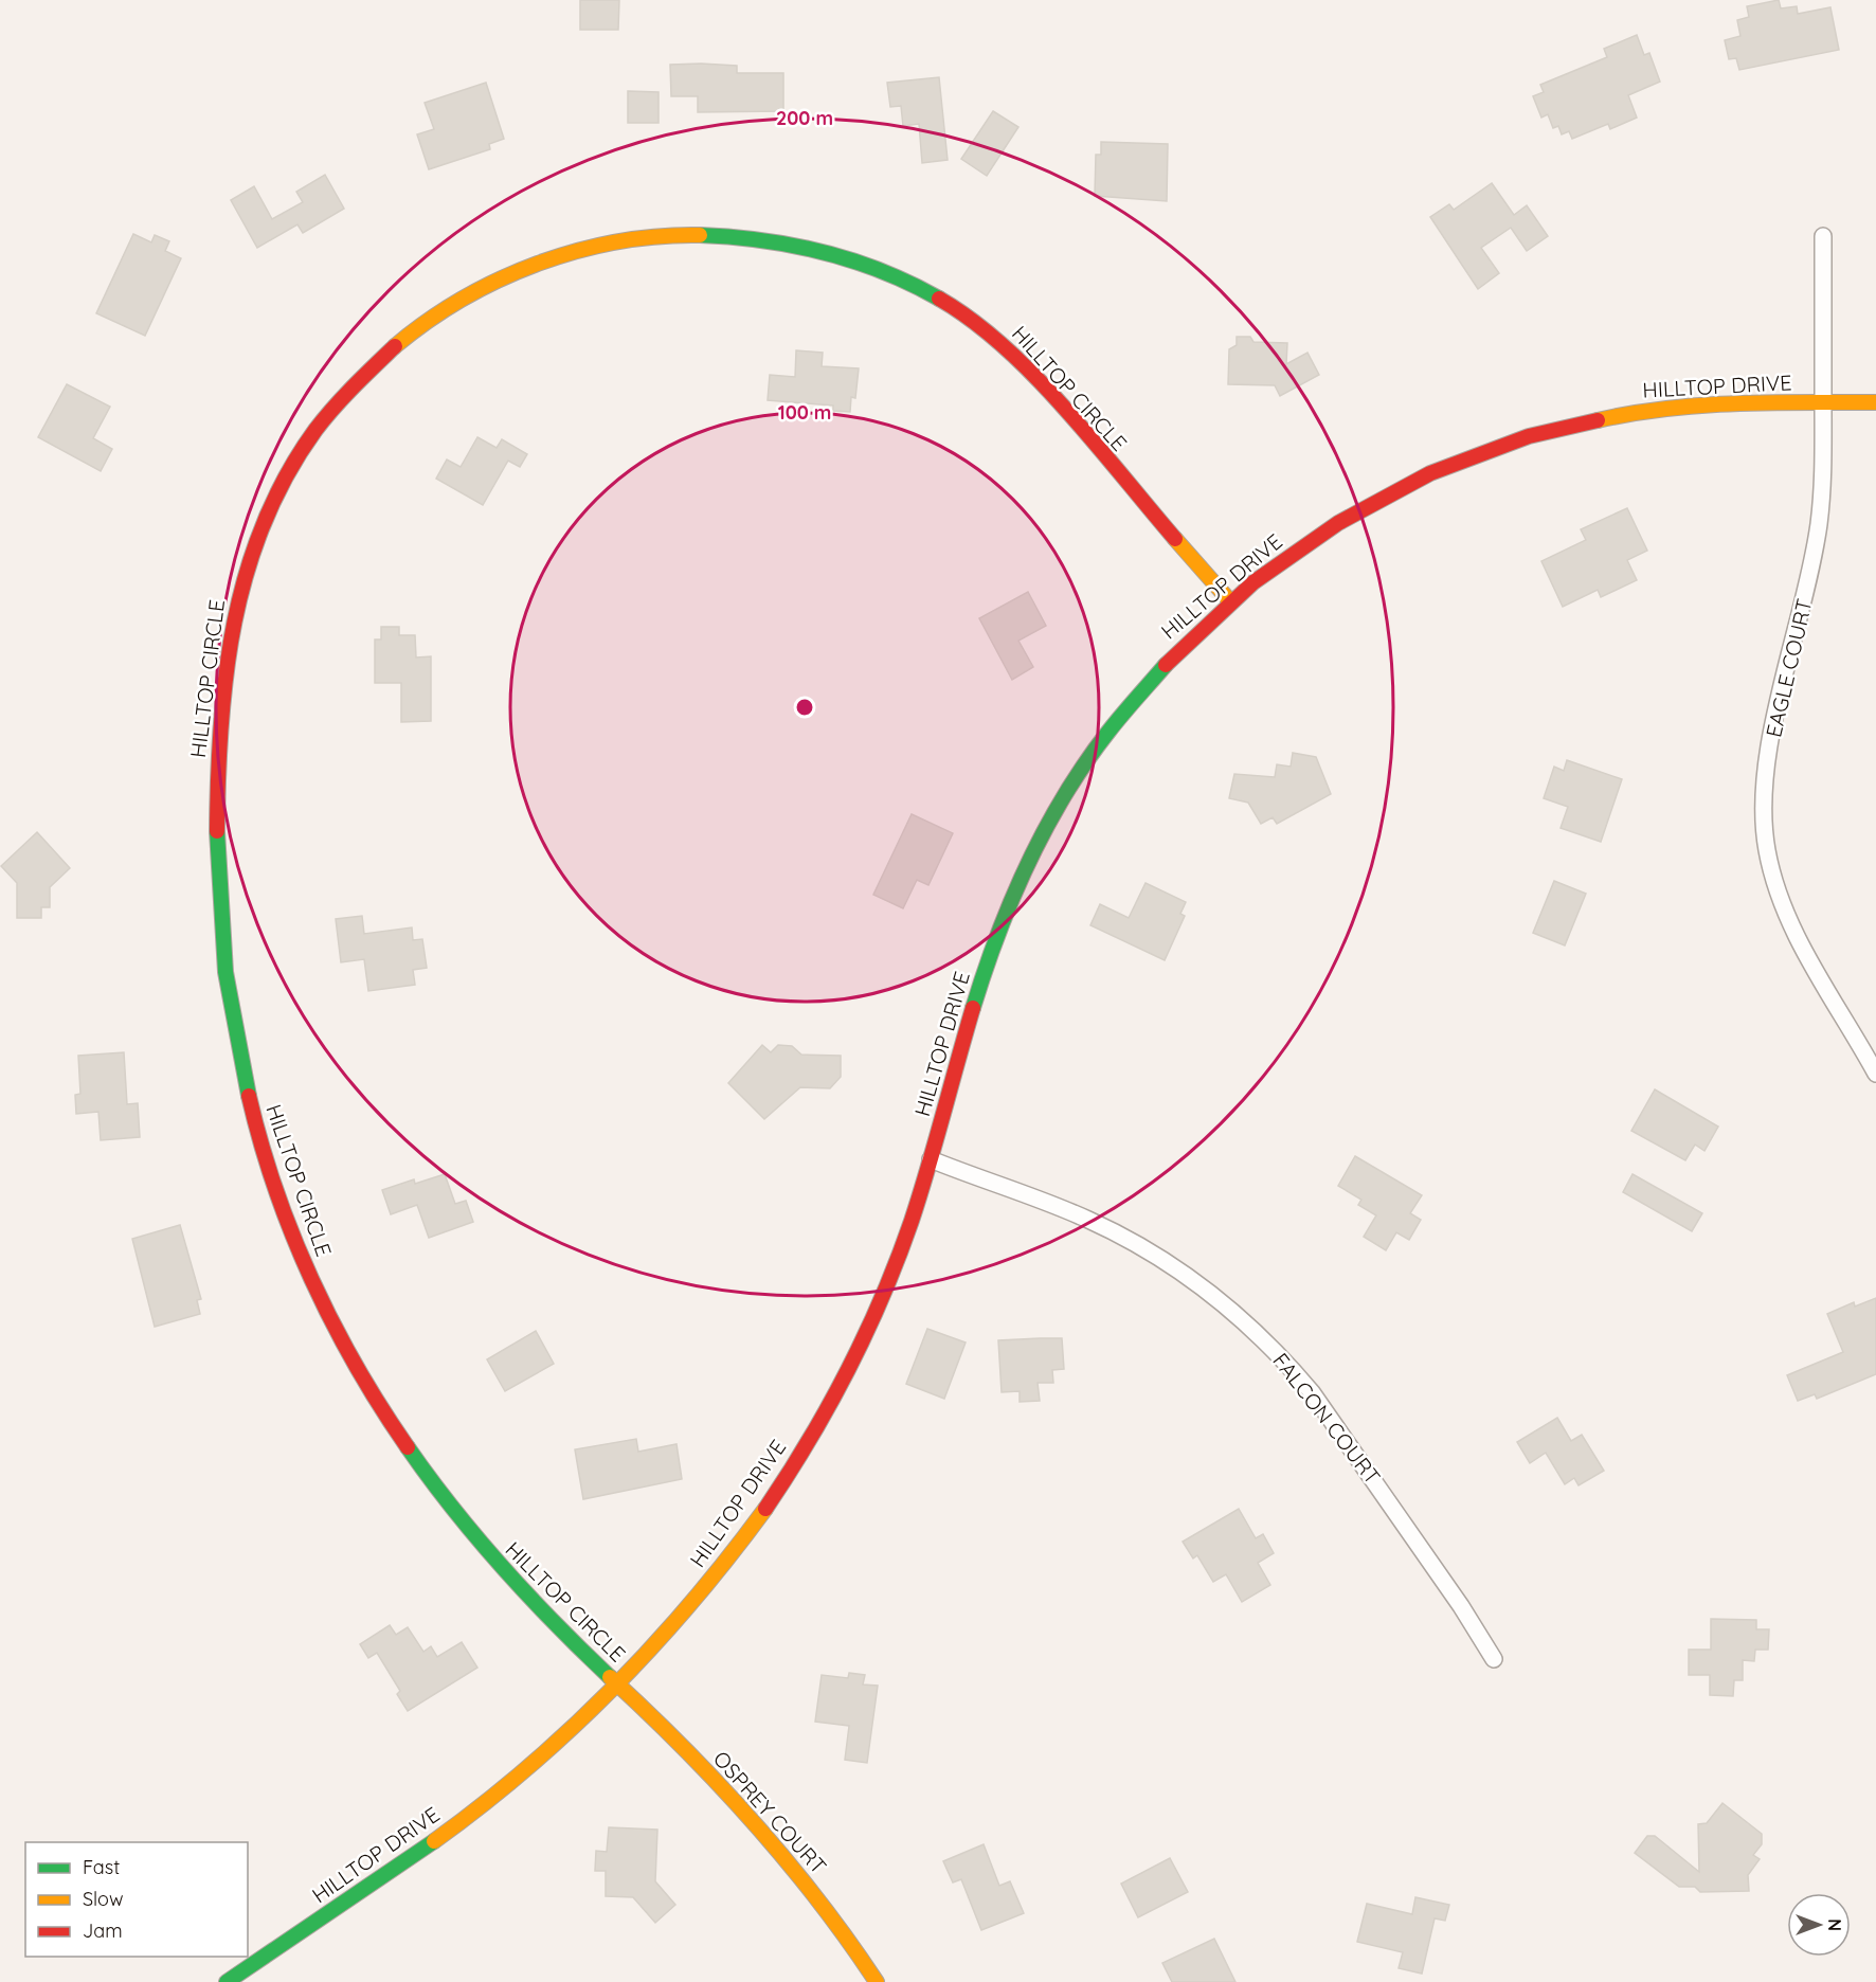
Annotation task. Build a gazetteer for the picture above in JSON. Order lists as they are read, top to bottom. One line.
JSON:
{"streets":{"street":["HILLTOP DRIVE","HILLTOP CIRCLE","EAGLE COURT","FALCON COURT","OSPREY COURT"]},"crossings":[["HILLTOP DRIVE","HILLTOP CIRCLE"],["HILLTOP DRIVE","EAGLE COURT"],["HILLTOP DRIVE","FALCON COURT"],["HILLTOP DRIVE","OSPREY COURT"],["HILLTOP CIRCLE","OSPREY COURT"]],"legend":["Fast","Slow","Jam"],"north":"right","rings":["200 m","100 m"]}
